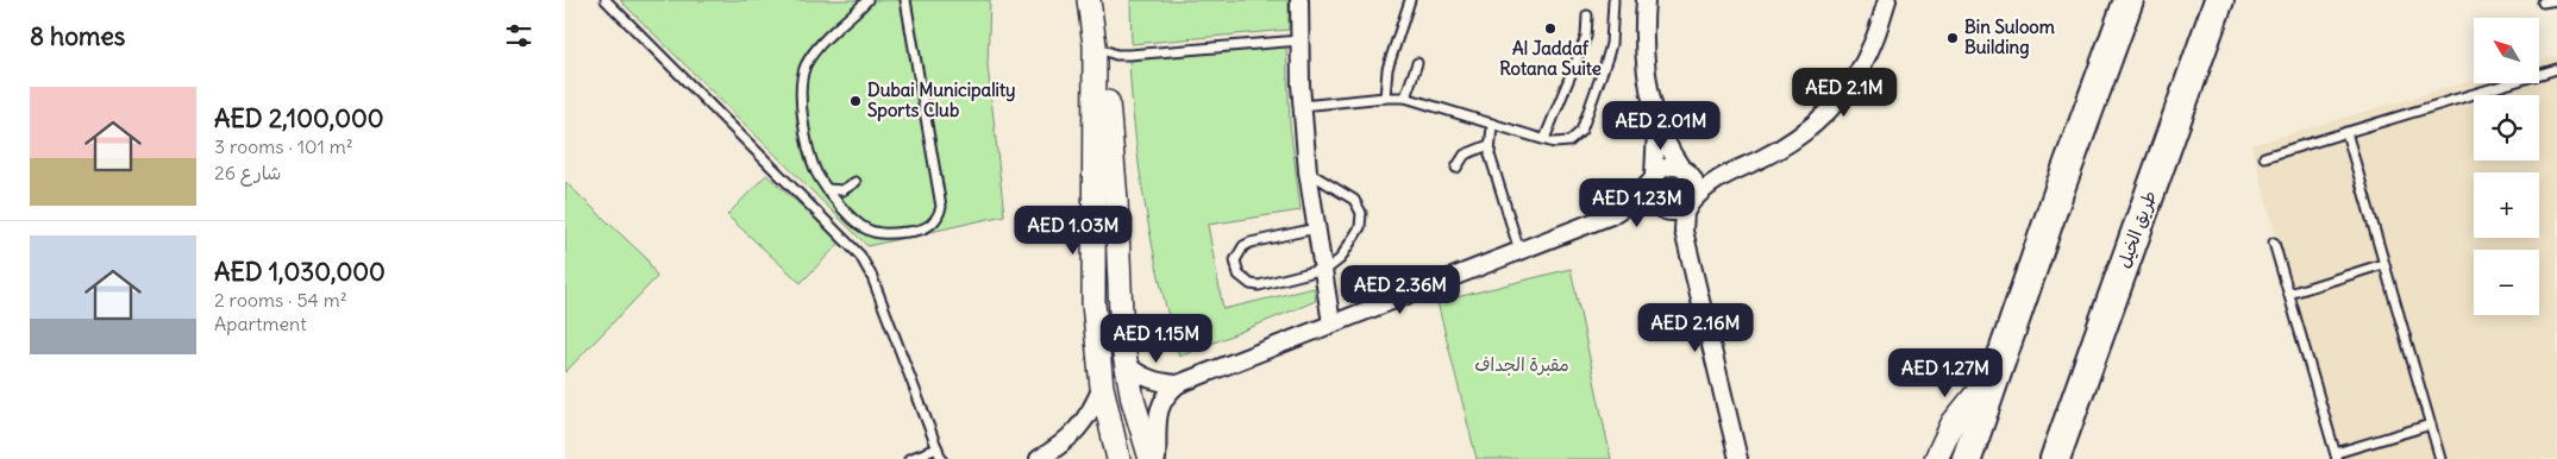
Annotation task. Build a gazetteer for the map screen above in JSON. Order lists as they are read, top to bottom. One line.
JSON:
{"streets":{"highway":["طريق الخيل"]},"parks":["مقبرة الجداف"],"places":["Al Jaddaf Rotana Suite","Bin Suloom Building","Dubai Municipality Sports Club"],"north":"top left","page":{"heading":"8 homes","map_buttons":["+","−"],"price":["AED 2.1M","AED 2.01M","AED 1.23M","AED 1.03M","AED 2.36M","AED 2.16M","AED 1.15M","AED 1.27M"],"list":[{"name":"AED 2,100,000","note":"3 rooms · 101 m² · شارع 26"},{"name":"AED 1,030,000","note":"2 rooms · 54 m² · Apartment"}]}}
